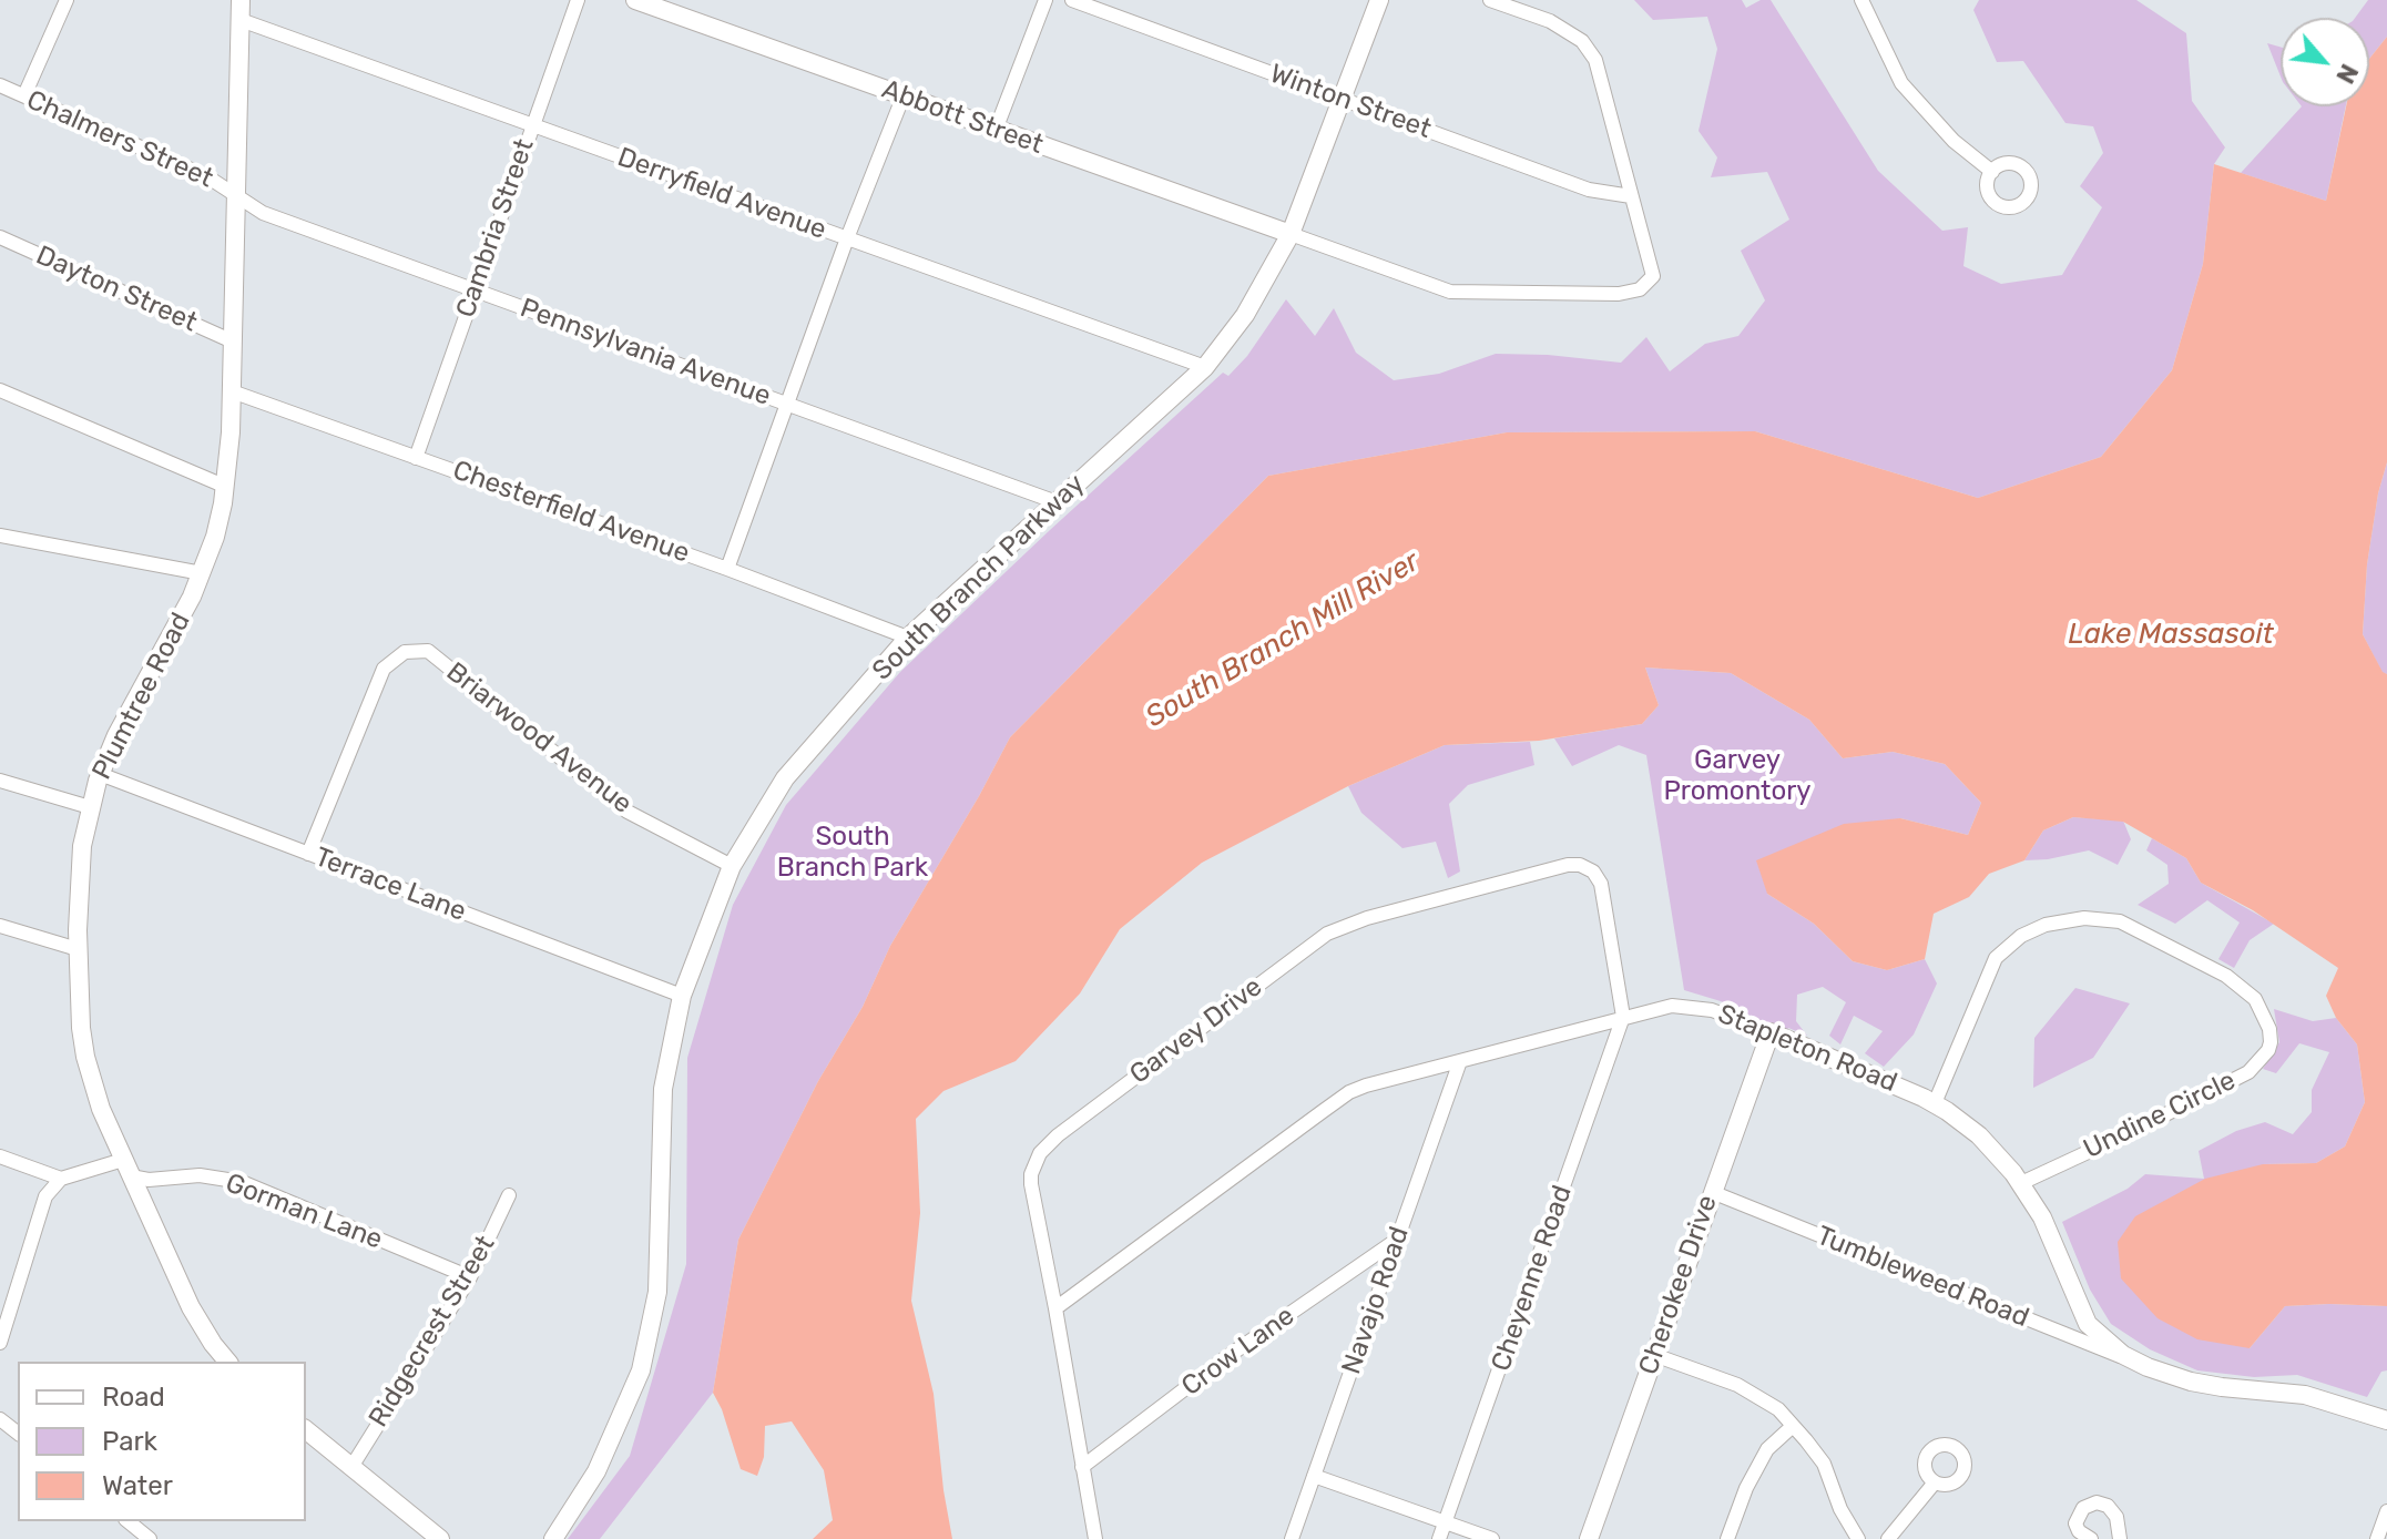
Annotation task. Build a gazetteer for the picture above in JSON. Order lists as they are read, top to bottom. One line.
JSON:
{"streets":{"street":["Winton Street","Abbott Street","Chalmers Street","Derryfield Avenue","Cambria Street","Dayton Street","Pennsylvania Avenue","Chesterfield Avenue","South Branch Parkway","Plumtree Road","Briarwood Avenue","Terrace Lane","Garvey Drive","Stapleton Road","Undine Circle","Gorman Lane","Tumbleweed Road","Cheyenne Road","Cherokee Drive","Navajo Road","Ridgecrest Street","Crow Lane"]},"crossings":[["Winton Street","South Branch Parkway"],["Abbott Street","South Branch Parkway"],["Chalmers Street","Pennsylvania Avenue"],["Chalmers Street","Plumtree Road"],["Derryfield Avenue","Cambria Street"],["Derryfield Avenue","South Branch Parkway"],["Derryfield Avenue","Plumtree Road"],["Cambria Street","Pennsylvania Avenue"],["Cambria Street","Chesterfield Avenue"],["Dayton Street","Plumtree Road"],["Pennsylvania Avenue","South Branch Parkway"],["Pennsylvania Avenue","Plumtree Road"],["Chesterfield Avenue","South Branch Parkway"],["Chesterfield Avenue","Plumtree Road"],["South Branch Parkway","Briarwood Avenue"],["South Branch Parkway","Terrace Lane"],["Plumtree Road","Terrace Lane"],["Plumtree Road","Gorman Lane"],["Briarwood Avenue","Terrace Lane"],["Garvey Drive","Stapleton Road"],["Garvey Drive","Cheyenne Road"],["Garvey Drive","Crow Lane"],["Stapleton Road","Undine Circle"],["Stapleton Road","Tumbleweed Road"],["Stapleton Road","Cheyenne Road"],["Stapleton Road","Cherokee Drive"],["Stapleton Road","Navajo Road"],["Gorman Lane","Ridgecrest Street"],["Tumbleweed Road","Cherokee Drive"],["Navajo Road","Crow Lane"]],"water":["Lake Massasoit","South Branch Mill River"],"parks":["Garvey Promontory","South Branch Park"],"legend":["Road","Park","Water"],"north":"bottom right"}
